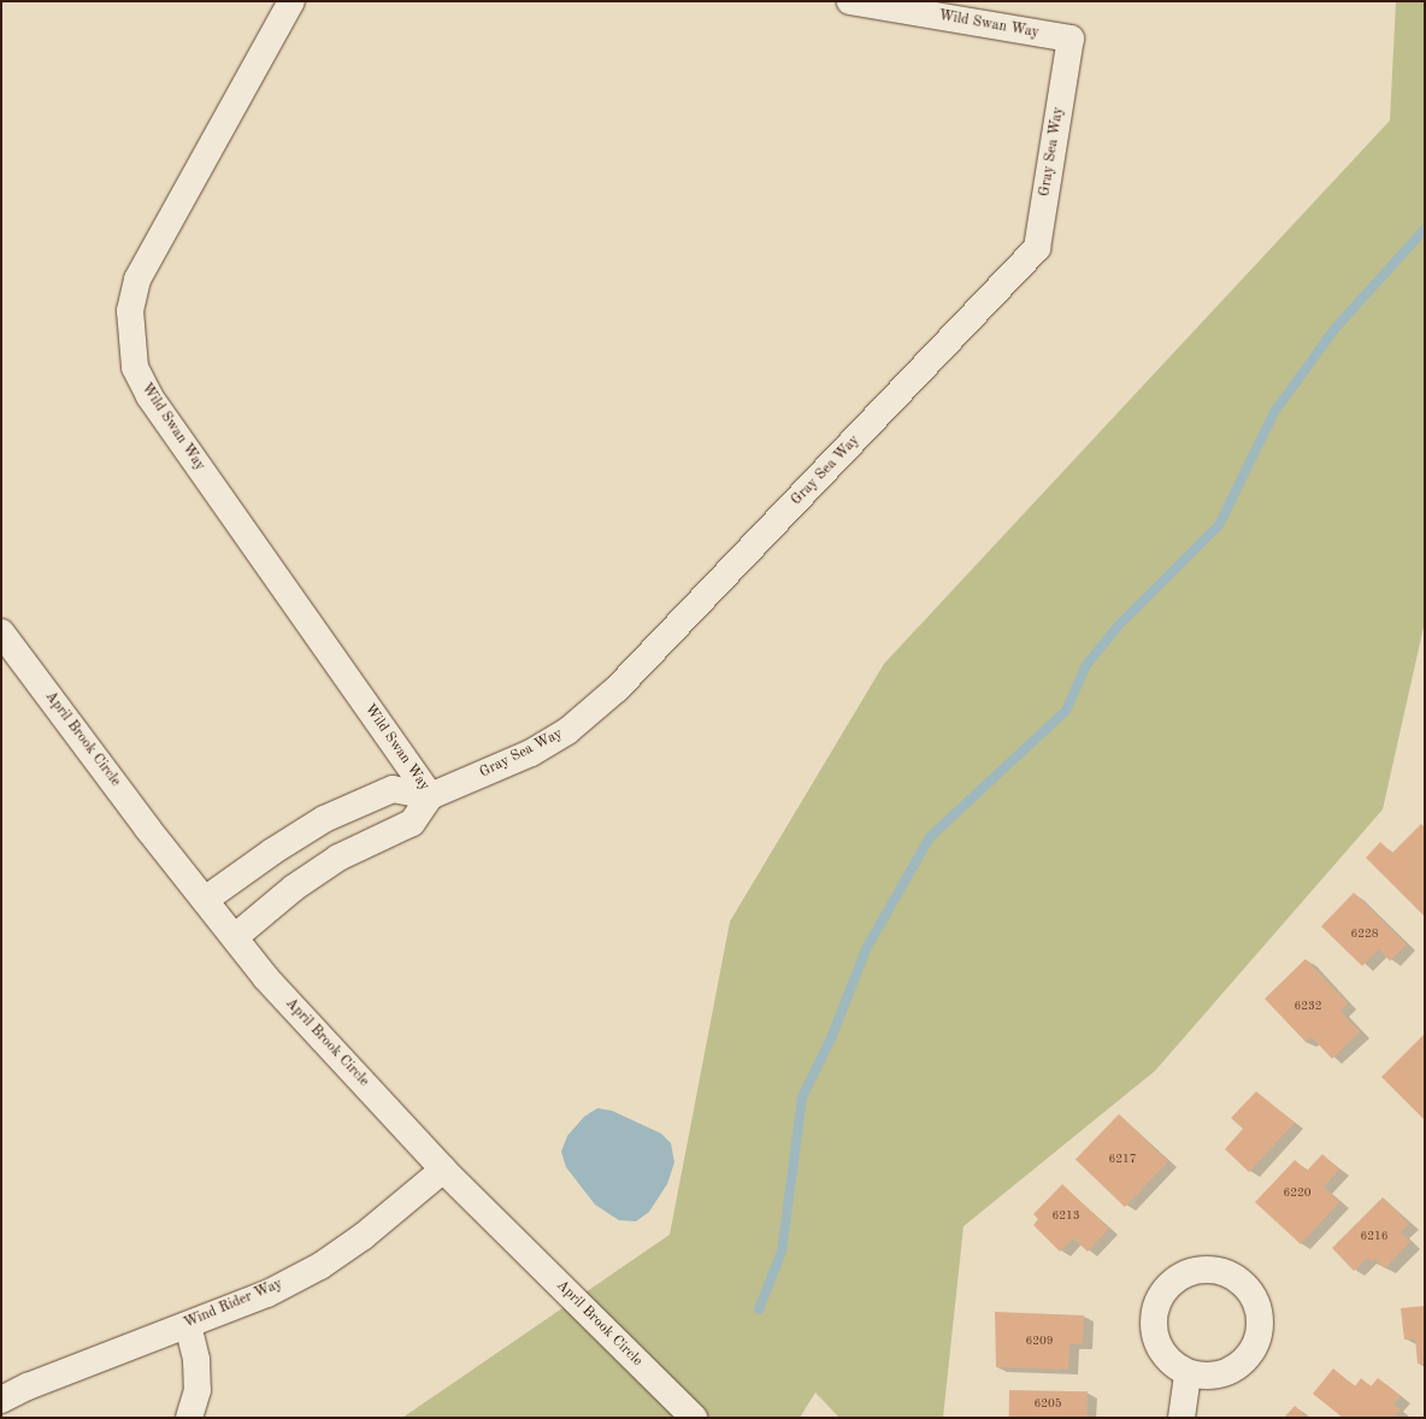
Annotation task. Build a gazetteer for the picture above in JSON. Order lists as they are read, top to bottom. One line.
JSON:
{"streets":{"street":["Wild Swan Way","Gray Sea Way","April Brook Circle","Wind Rider Way"]},"crossings":[["Wild Swan Way","Gray Sea Way"],["April Brook Circle","Wind Rider Way"]],"house_numbers":["6228","6232","6217","6220","6213","6216","6209","6205"]}
